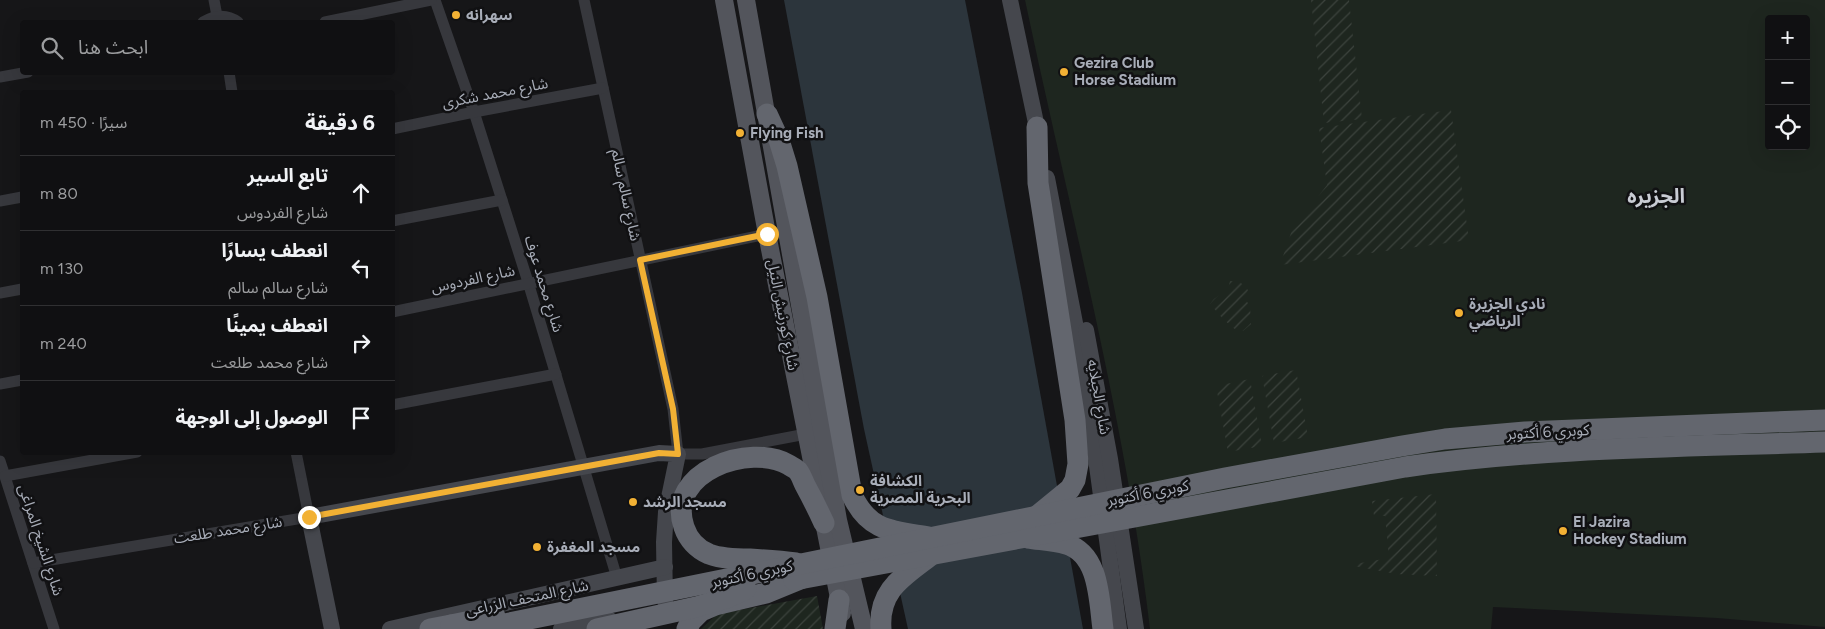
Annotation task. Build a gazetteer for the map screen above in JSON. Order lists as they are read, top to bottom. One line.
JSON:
{"streets":{"highway":["كوبري 6 أكتوبر"],"main road":["شارع كورنيش النيل"],"street":["شارع محمد شكرى","شارع سالم سالم","شارع الفردوس","شارع محمد عوف","شارع الجبلايه","شارع محمد طلعت","شارع الشيخ المراغى","شارع المتحف الزراعى"]},"crossings":[["شارع محمد شكرى","شارع سالم سالم"],["شارع محمد شكرى","شارع محمد عوف"],["شارع سالم سالم","شارع الفردوس"],["شارع سالم سالم","شارع محمد طلعت"],["شارع سالم سالم","شارع المتحف الزراعى"],["شارع الفردوس","شارع محمد عوف"],["شارع الفردوس","شارع كورنيش النيل"],["شارع محمد عوف","شارع محمد طلعت"],["شارع محمد عوف","شارع المتحف الزراعى"],["شارع كورنيش النيل","شارع محمد طلعت"],["شارع محمد طلعت","شارع الشيخ المراغى"]],"districts":["الجزيره"],"places":["سهرانه","Gezira Club Horse Stadium","Flying Fish","نادي الجزيرة الرياضي","الكشافة البحرية المصرية","مسجد الرشد","El Jazira Hockey Stadium","مسجد المغفرة"],"page":{"map_buttons":["+","−"],"search":"ابحث هنا","heading":["6 دقيقة","سيرًا · 450 m"],"list":[["تابع السير","شارع الفردوس","80 m"],["انعطف يسارًا","شارع سالم سالم","130 m"],["انعطف يمينًا","شارع محمد طلعت","240 m"],"الوصول إلى الوجهة"]}}
